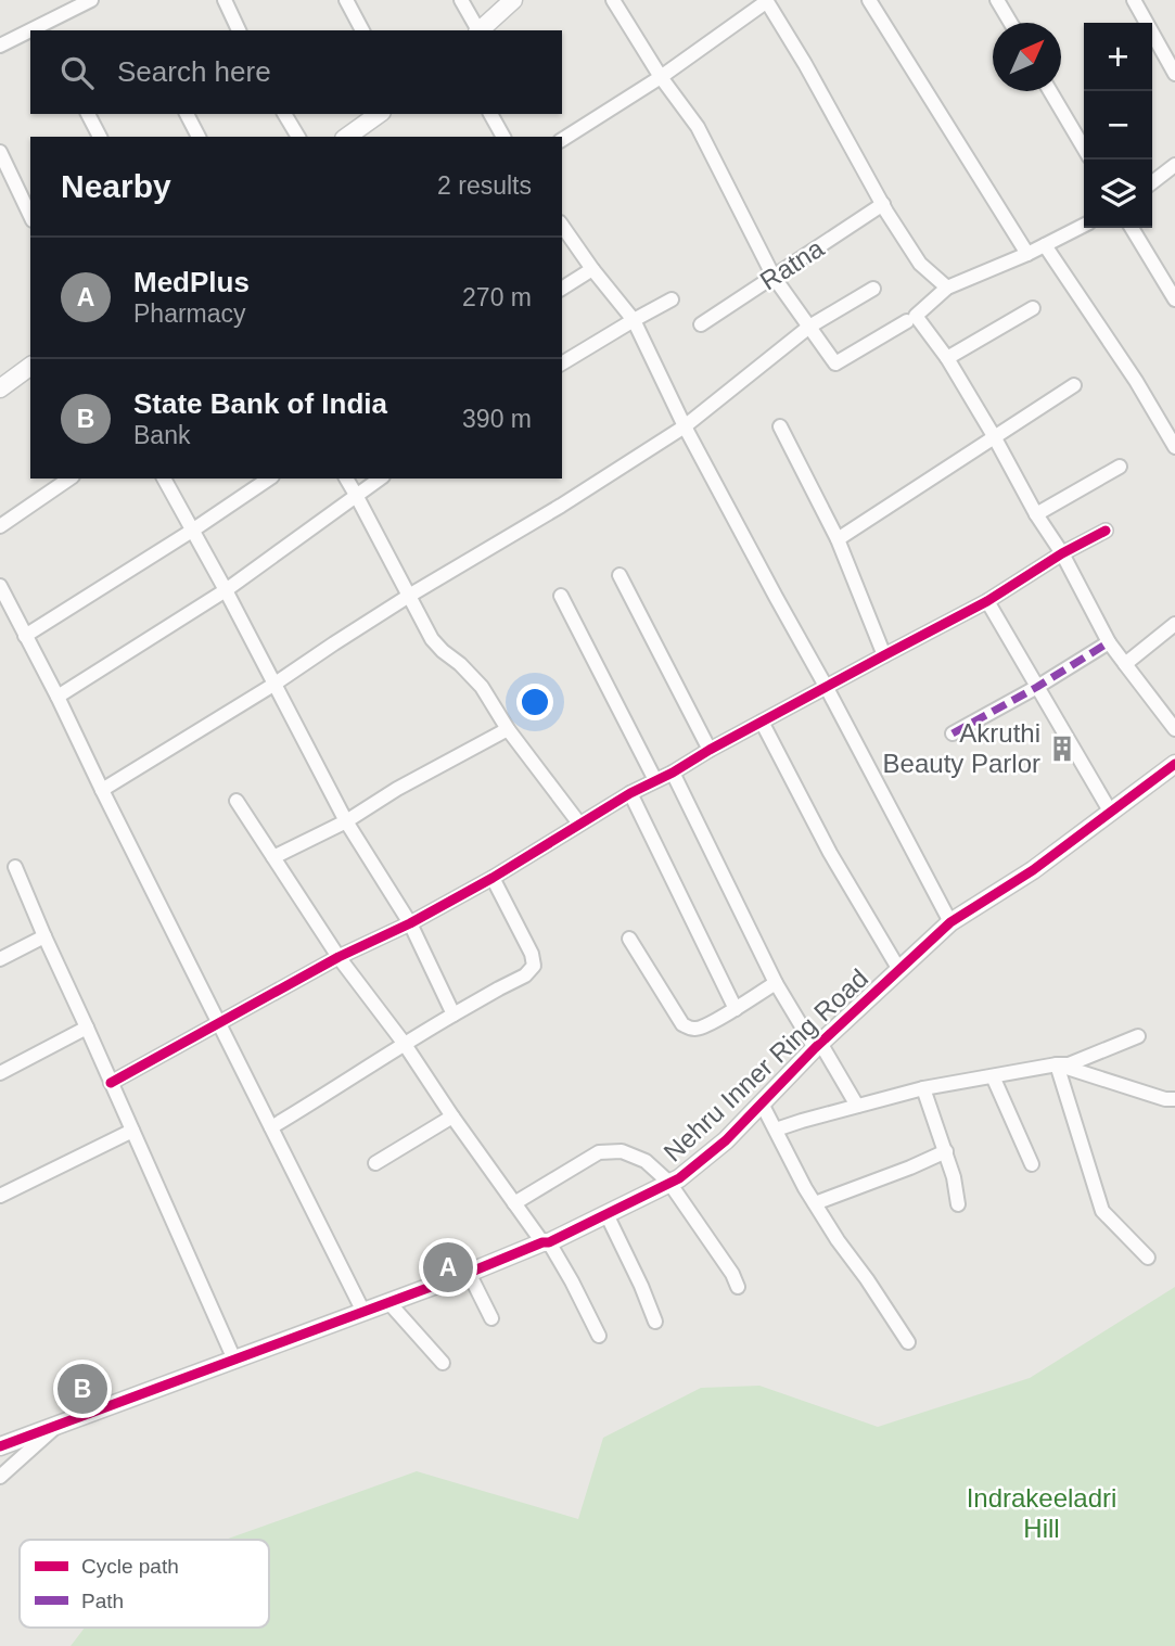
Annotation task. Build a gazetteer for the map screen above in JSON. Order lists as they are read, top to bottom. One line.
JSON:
{"streets":{"street":["Ratna","Nehru Inner Ring Road"]},"parks":["Indrakeeladri Hill"],"places":{"building":["Akruthi Beauty Parlor"]},"legend":["Cycle path","Path"],"north":"top right","page":{"map_buttons":["+","−"],"search":"Search here","heading":["Nearby","2 results"],"list":[{"mark":"A","name":"MedPlus","note":"Pharmacy","value":"270 m"},{"mark":"B","name":"State Bank of India","note":"Bank","value":"390 m"}],"pins":["A","B"]}}
